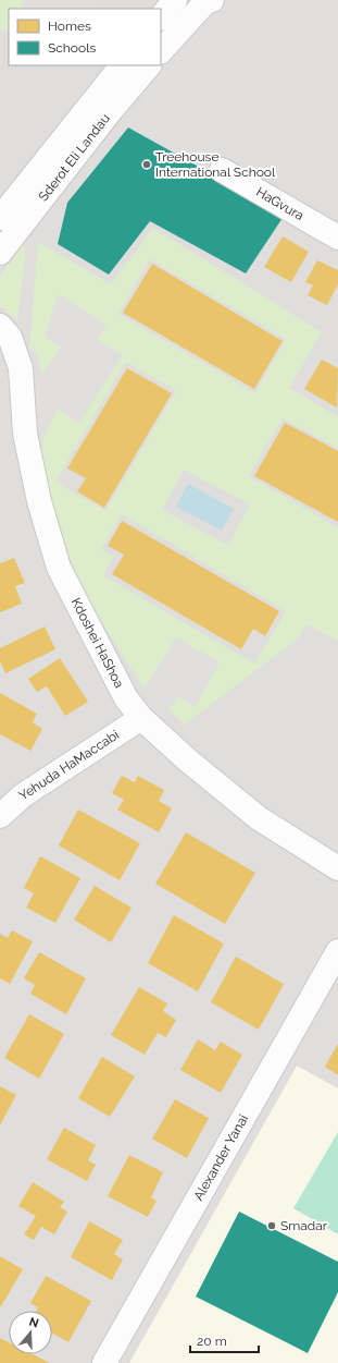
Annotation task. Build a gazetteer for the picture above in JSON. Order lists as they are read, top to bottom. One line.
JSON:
{"streets":{"street":["Sderot Eli Landau","HaGvura","Kdoshei HaShoa","Yehuda HaMaccabi","Alexander Yanai"]},"crossings":[["Kdoshei HaShoa","Yehuda HaMaccabi"]],"places":["Treehouse International School","Smadar"],"legend":["Homes","Schools"],"scale_bar":"20 m","north":"top"}
